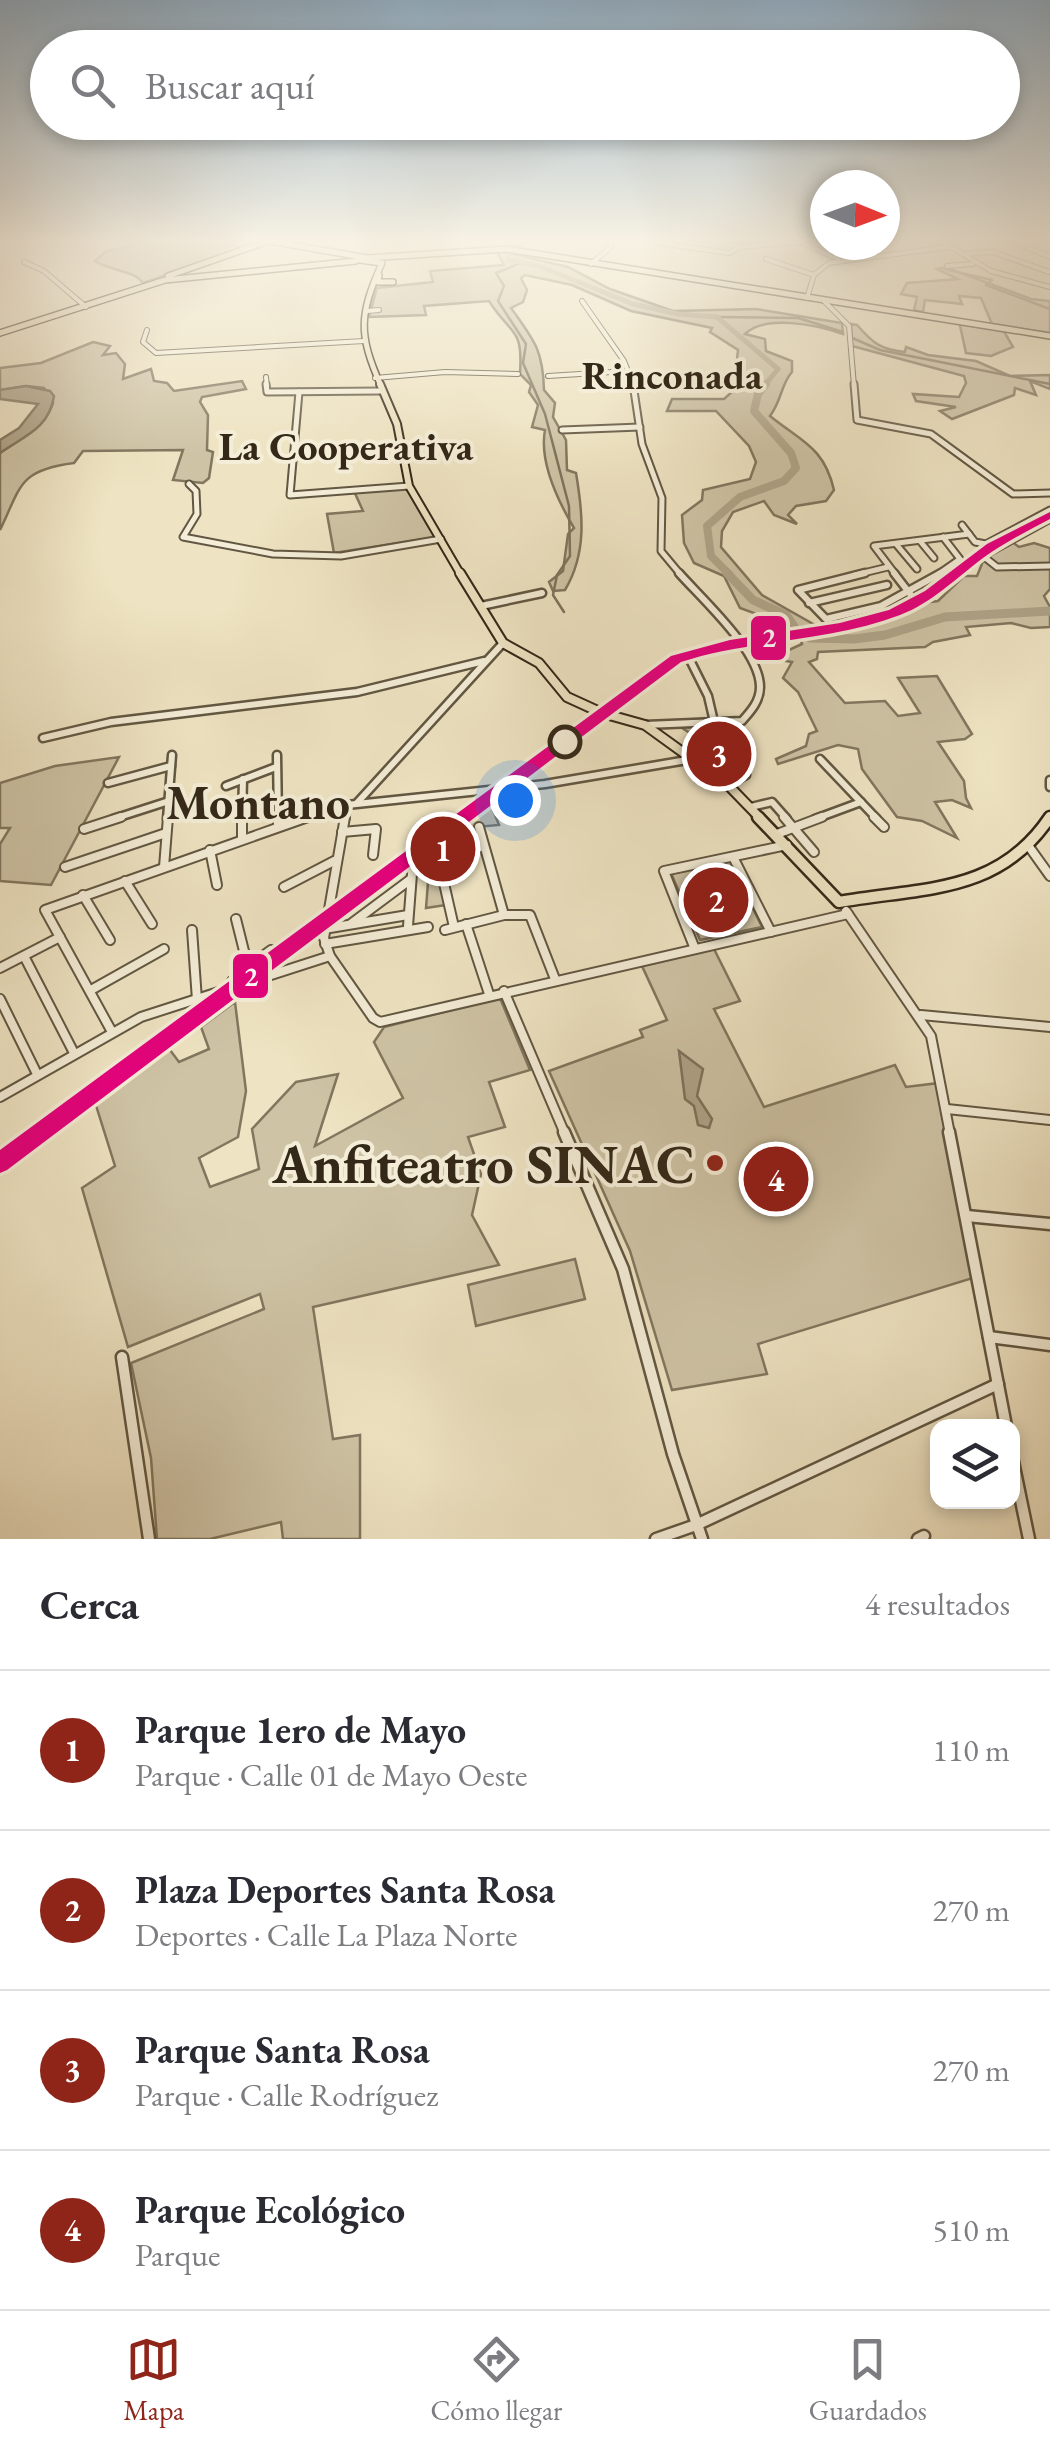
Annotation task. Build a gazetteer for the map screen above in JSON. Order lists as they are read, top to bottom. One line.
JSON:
{"districts":["Rinconada","La Cooperativa","Montano"],"places":["Anfiteatro SINAC"],"lines":["transit line 2"],"north":"right","page":{"search":"Buscar aquí","pins":["3","1","2","4"],"heading":["Cerca","4 resultados"],"list":[{"mark":"1","name":"Parque 1ero de Mayo","note":"Parque · Calle 01 de Mayo Oeste","value":"110 m"},{"mark":"2","name":"Plaza Deportes Santa Rosa","note":"Deportes · Calle La Plaza Norte","value":"270 m"},{"mark":"3","name":"Parque Santa Rosa","note":"Parque · Calle Rodríguez","value":"270 m"},{"mark":"4","name":"Parque Ecológico","note":"Parque","value":"510 m"}],"nav":["Mapa","Cómo llegar","Guardados"]}}
